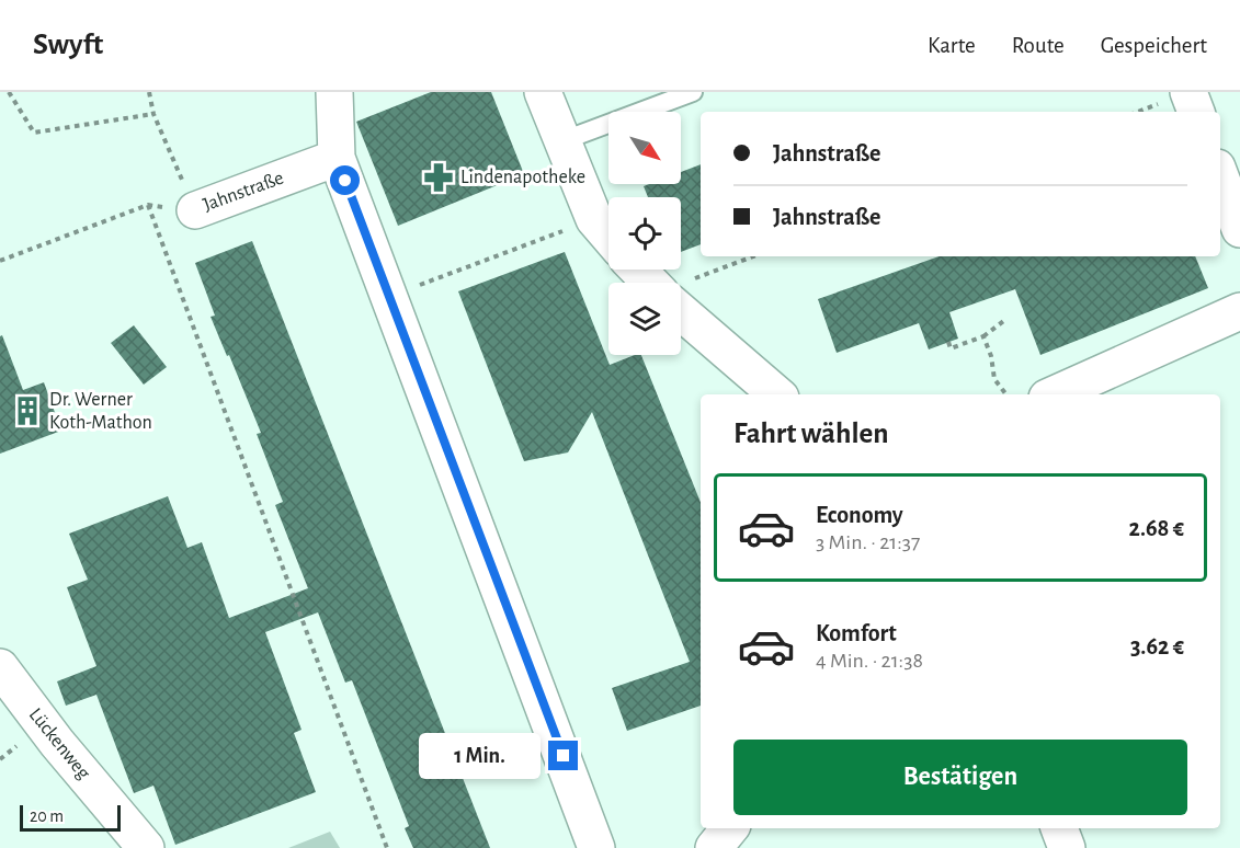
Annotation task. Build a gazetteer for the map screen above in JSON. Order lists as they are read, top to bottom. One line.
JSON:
{"streets":{"street":["Jahnstraße","Lückenweg"]},"places":{"pharmacy":["Lindenapotheke"],"building":["Dr. Werner Koth-Mathon"]},"scale_bar":"20 m","north":"bottom right","page":{"header":"Swyft","nav":["Karte","Route","Gespeichert"],"banner":["Jahnstraße","Jahnstraße"],"heading":"Fahrt wählen","list":[{"name":"Economy","note":"3 Min. · 21:37","value":"2.68 €"},{"name":"Komfort","note":"4 Min. · 21:38","value":"3.62 €"}],"buttons":"Bestätigen","bubble":"1 Min.","scale":"20 m"}}
